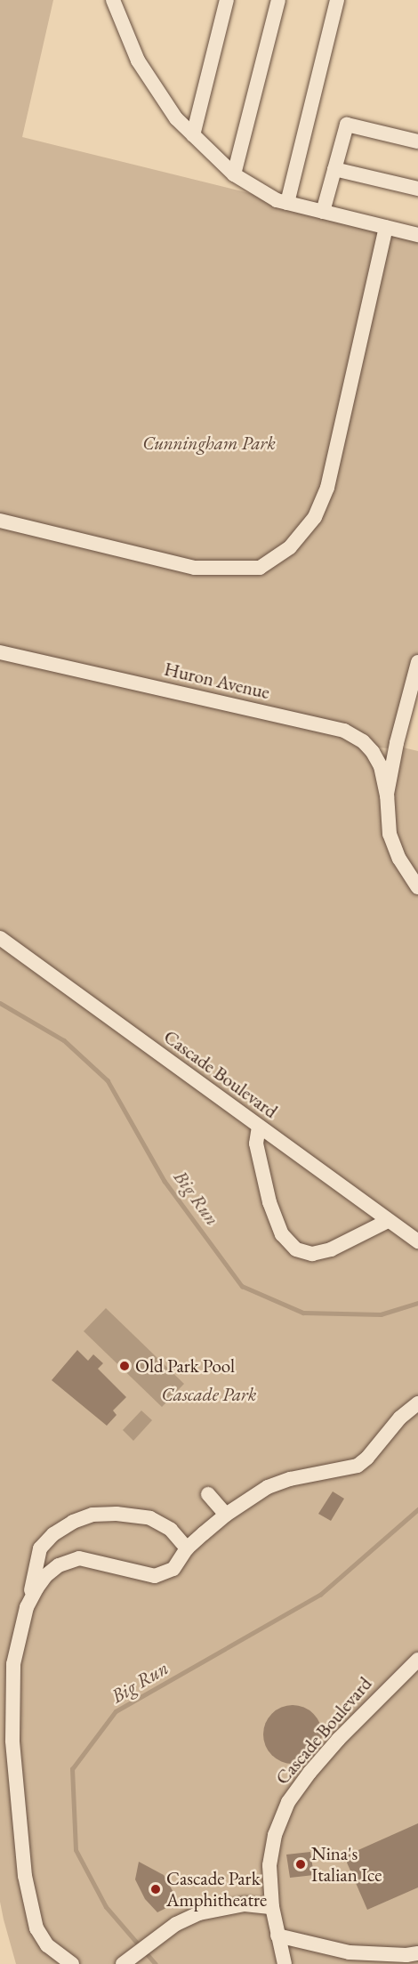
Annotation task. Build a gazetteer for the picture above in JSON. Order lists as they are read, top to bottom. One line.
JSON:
{"streets":{"street":["Huron Avenue","Cascade Boulevard"]},"water":["Big Run"],"parks":["Cunningham Park","Cascade Park"],"places":["Old Park Pool","Nina's Italian Ice","Cascade Park Amphitheatre"]}
